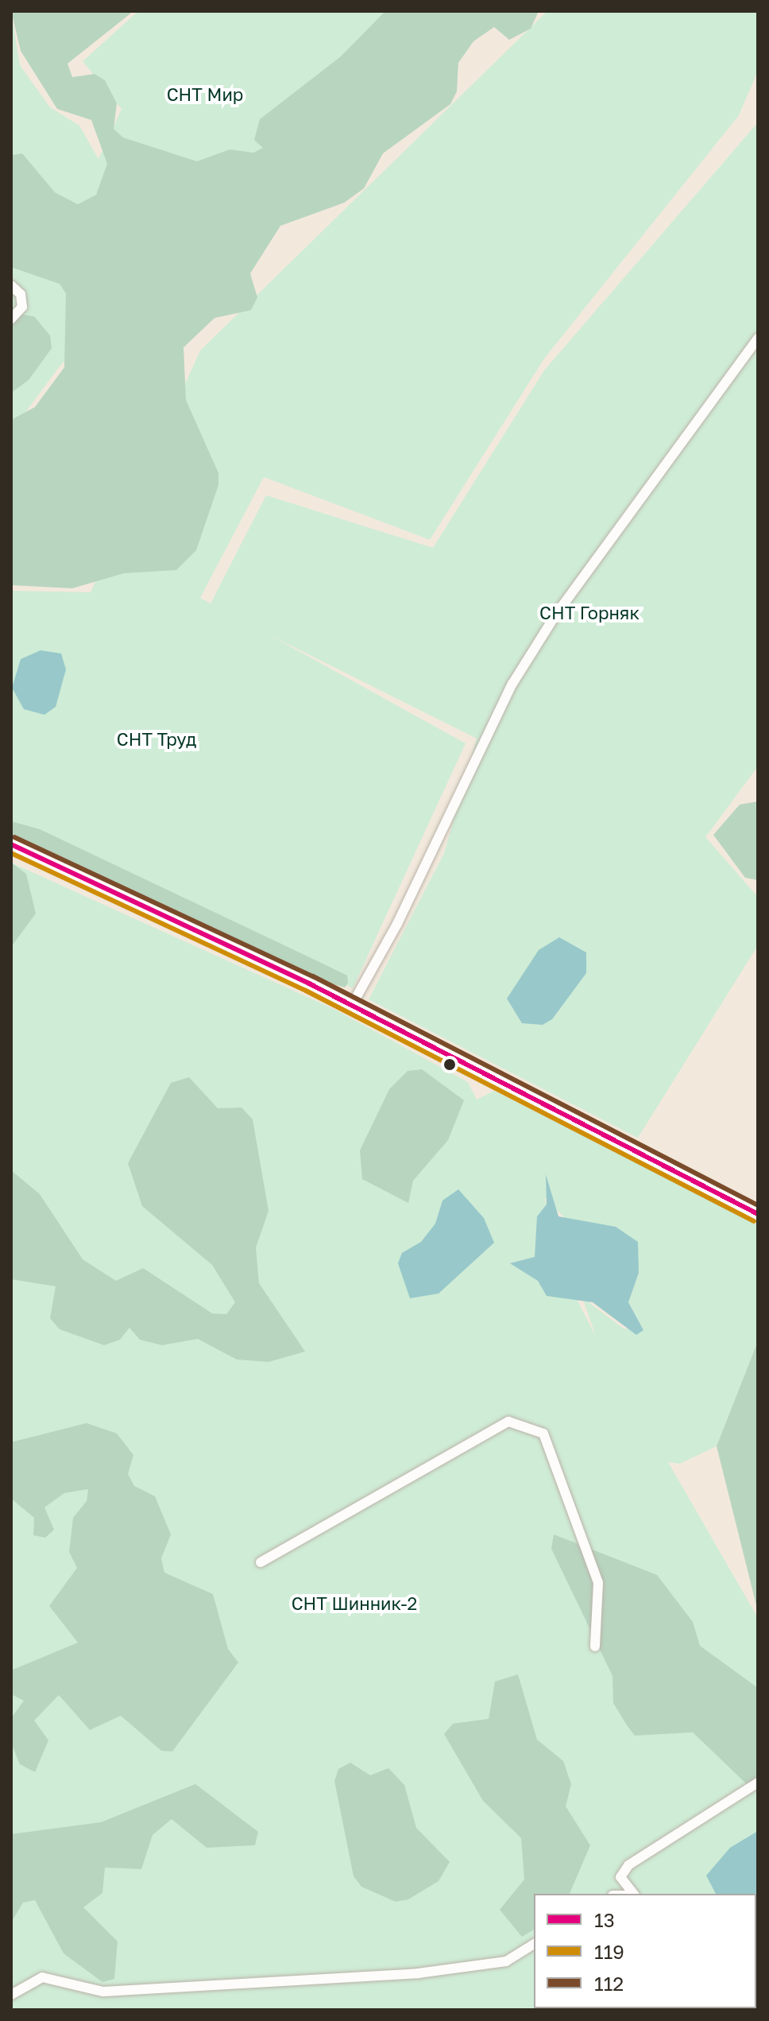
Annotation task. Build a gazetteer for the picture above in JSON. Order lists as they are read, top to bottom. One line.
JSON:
{"parks":["СНТ Мир","СНТ Горняк","СНТ Труд","СНТ Шинник-2"],"lines":["transit line 112","transit line 13","transit line 119"],"legend":["13","119","112"]}
